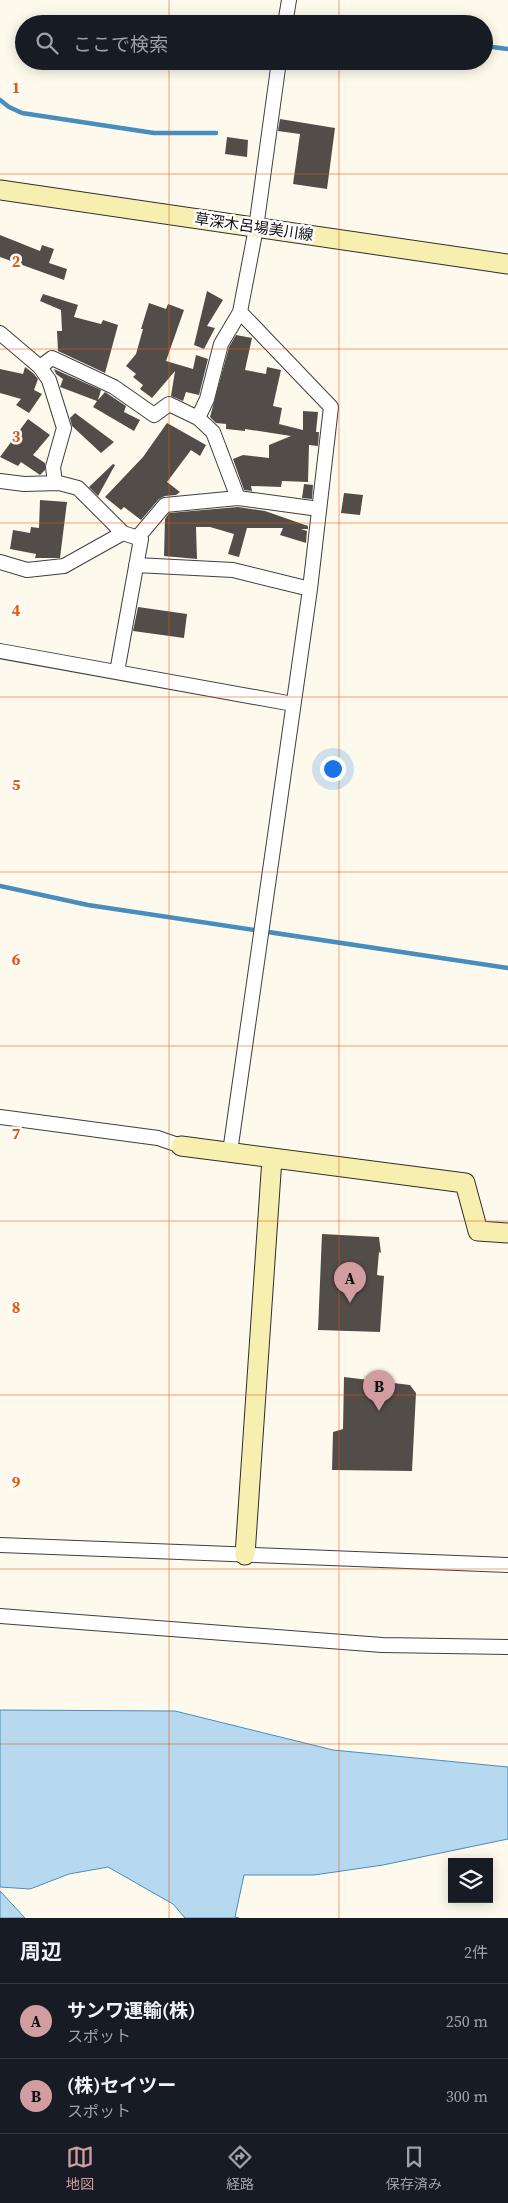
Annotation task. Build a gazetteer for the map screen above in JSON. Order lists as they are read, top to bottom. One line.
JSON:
{"streets":{"street":["草深木呂場美川線"]},"page":{"search":"ここで検索","pins":["A","B"],"heading":["周辺","2件"],"list":[{"mark":"A","name":"サンワ運輸(株)","note":"スポット","value":"250 m"},{"mark":"B","name":"(株)セイツー","note":"スポット","value":"300 m"}],"nav":["地図","経路","保存済み"]},"grid":{"rows":["1","2","3","4","5","6","7","8","9"]}}
